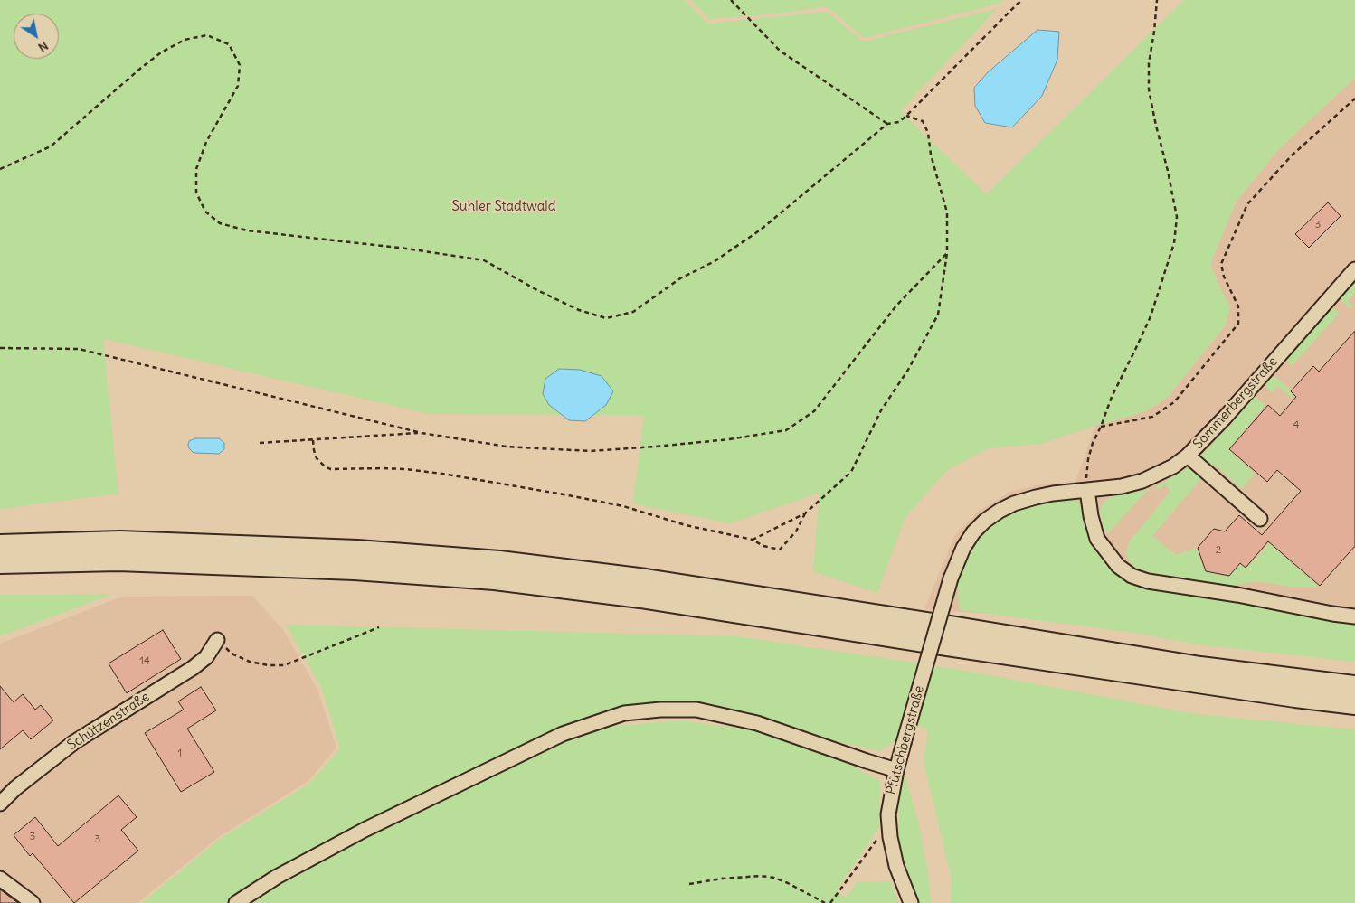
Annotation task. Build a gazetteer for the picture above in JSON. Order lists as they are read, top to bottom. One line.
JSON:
{"streets":{"street":["Sommerbergstraße","Schützenstraße","Pfütschbergstraße"]},"crossings":[["Sommerbergstraße","Pfütschbergstraße"]],"parks":["Suhler Stadtwald"],"house_numbers":["3","4","2","14","1","3","3"],"north":"bottom right"}
